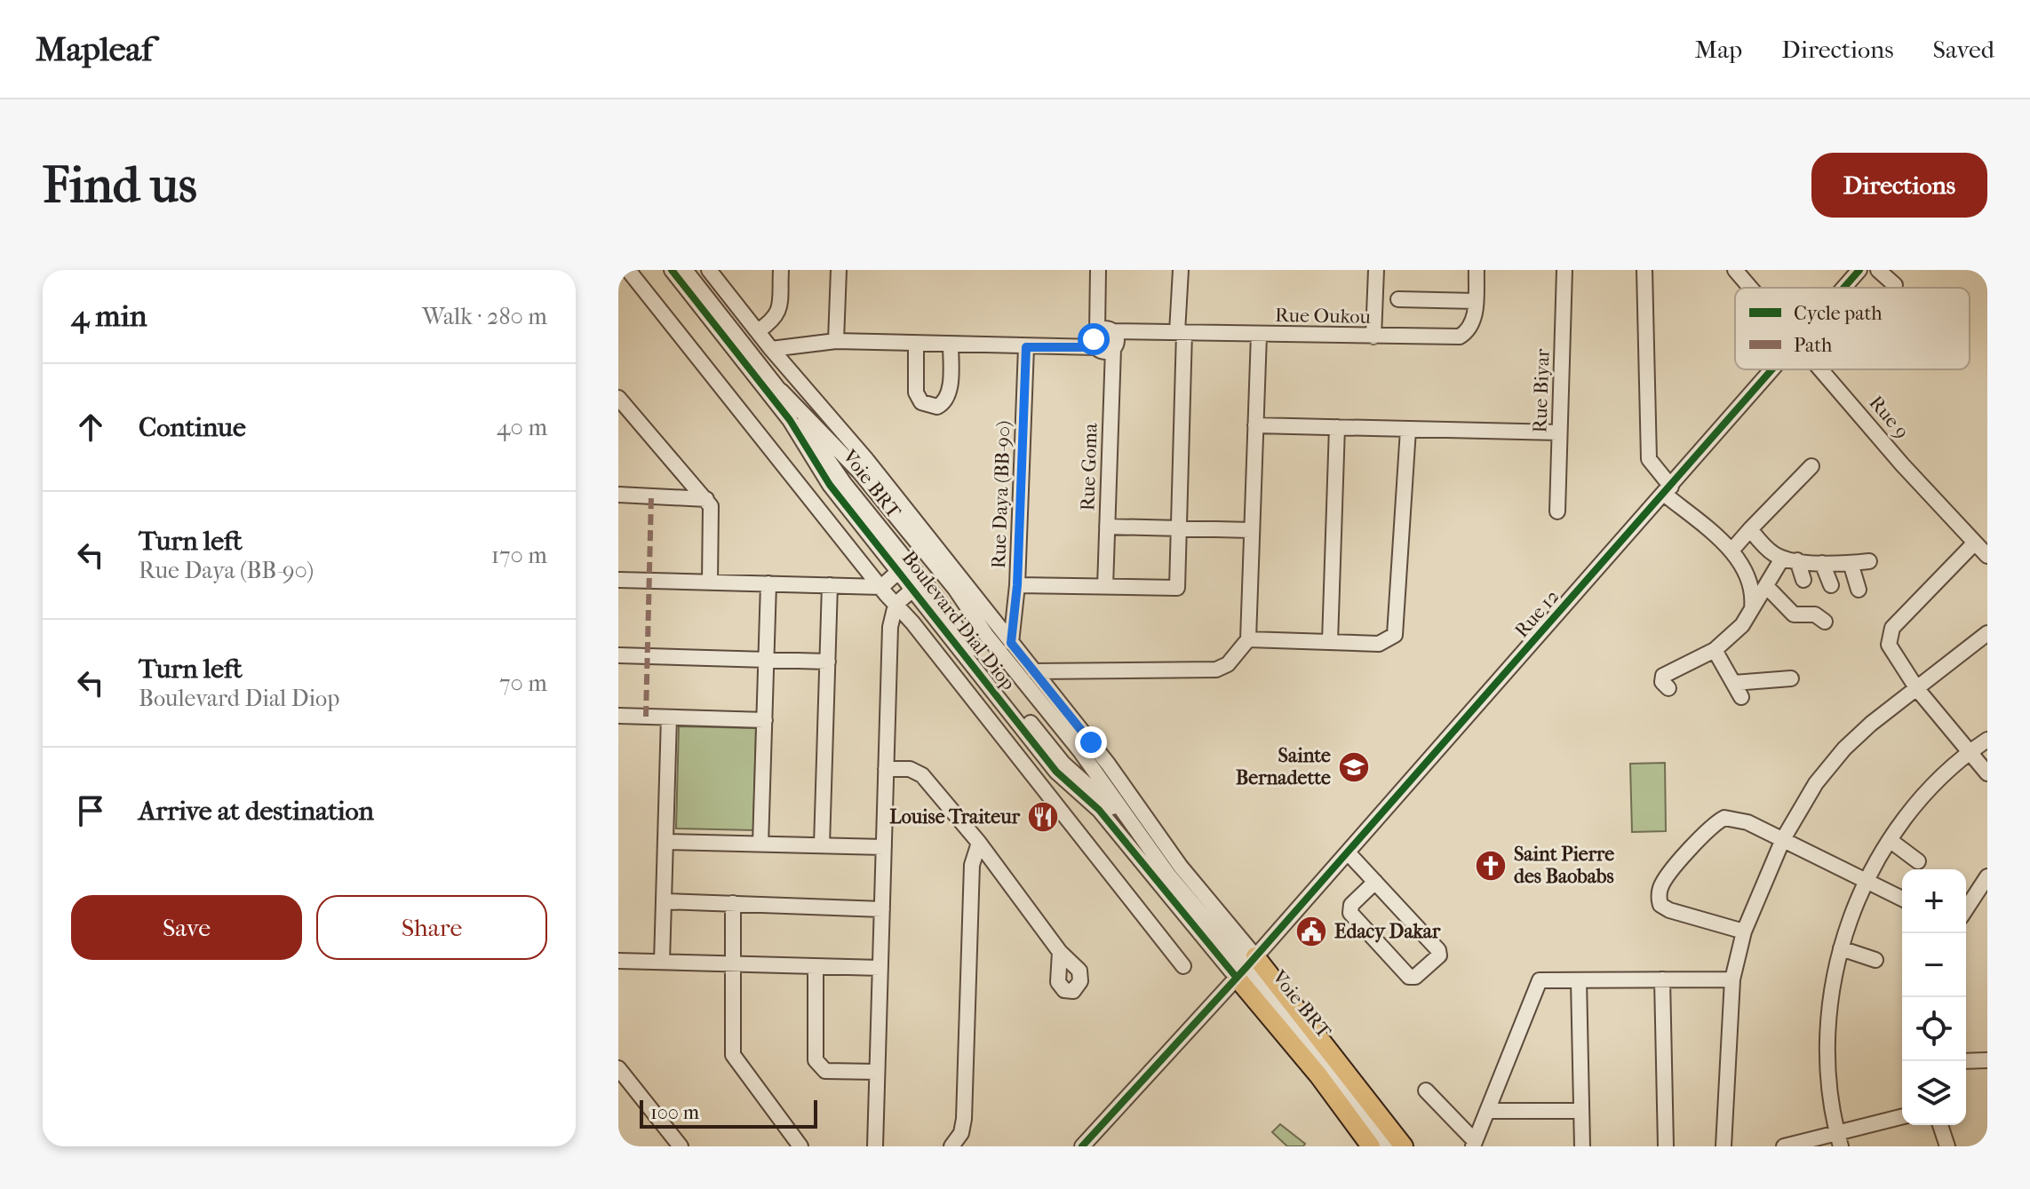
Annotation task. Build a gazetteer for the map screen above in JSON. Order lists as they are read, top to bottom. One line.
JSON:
{"streets":{"street":["Rue Oukou","Rue Biyar","Rue 9","Rue Goma","Voie BRT","Rue Daya (BB-90)","Rue 12","Boulevard Dial Diop"]},"crossings":[["Rue Oukou","Rue Goma"],["Voie BRT","Rue 12"],["Voie BRT","Boulevard Dial Diop"],["Rue Daya (BB-90)","Boulevard Dial Diop"],["Rue 12","Boulevard Dial Diop"]],"places":{"school or university":["Sainte Bernadette"],"restaurant":["Louise Traiteur"],"church":["Saint Pierre des Baobabs"],"public building":["Edacy Dakar"]},"legend":["Cycle path","Path"],"scale_bar":"100 m","page":{"header":"Mapleaf","nav":["Map","Directions","Saved"],"buttons":["Directions",["Save","Share"]],"title":"Find us","heading":["4 min","Walk · 280 m"],"list":[["Continue","40 m"],["Turn left","Rue Daya (BB-90)","170 m"],["Turn left","Boulevard Dial Diop","70 m"],"Arrive at destination"],"map_buttons":["+","−"],"scale":"100 m"}}
